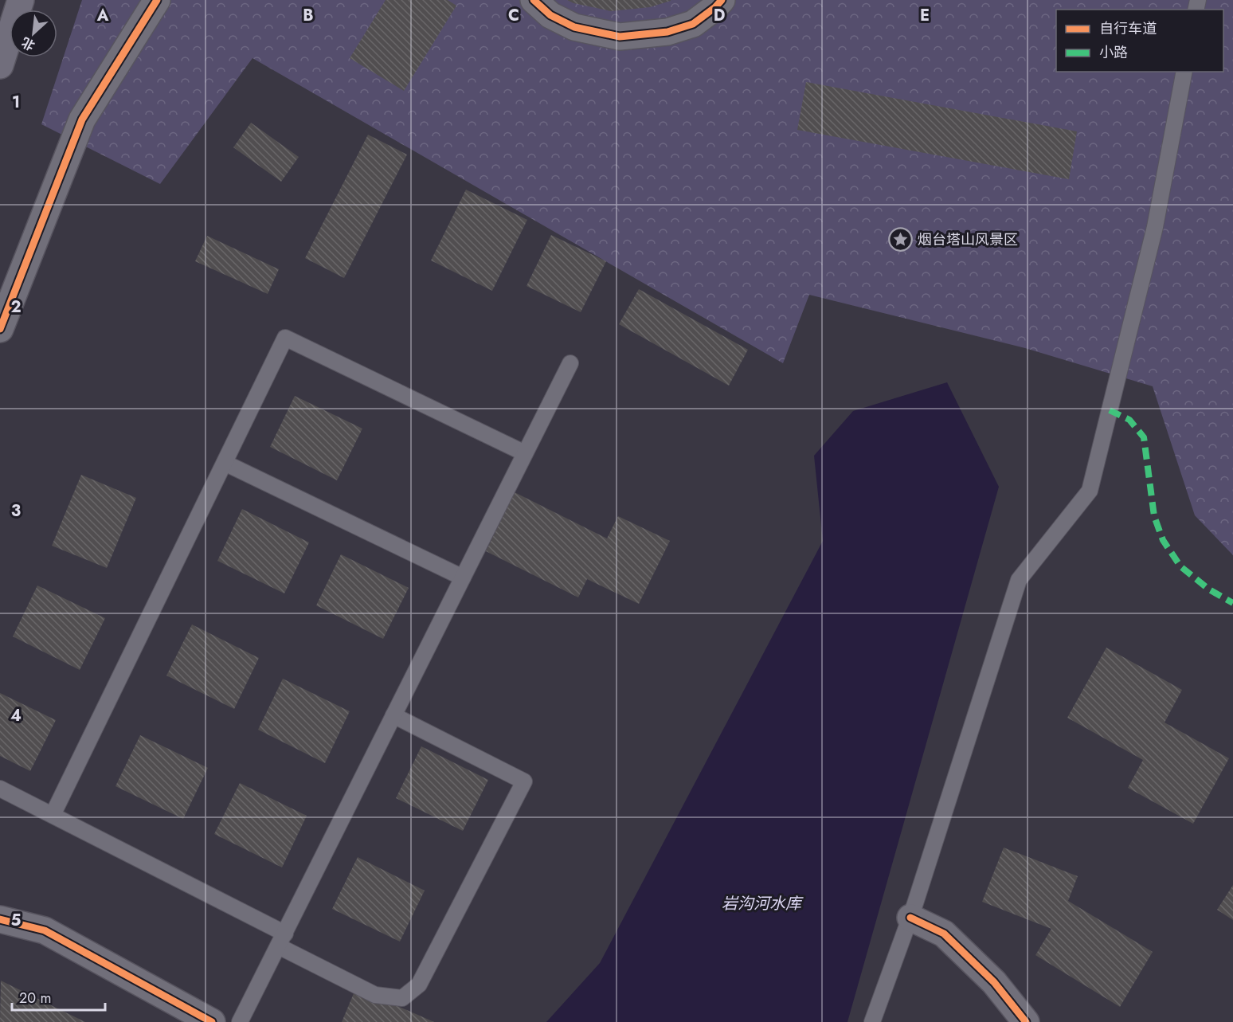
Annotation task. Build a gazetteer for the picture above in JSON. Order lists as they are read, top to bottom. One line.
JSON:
{"water":["岩沟河水库"],"places":{"place":["烟台塔山风景区"]},"legend":["自行车道","小路"],"scale_bar":"20 m","north":"bottom left","grid":{"columns":["A","B","C","D","E"],"rows":["1","2","3","4","5"]}}
